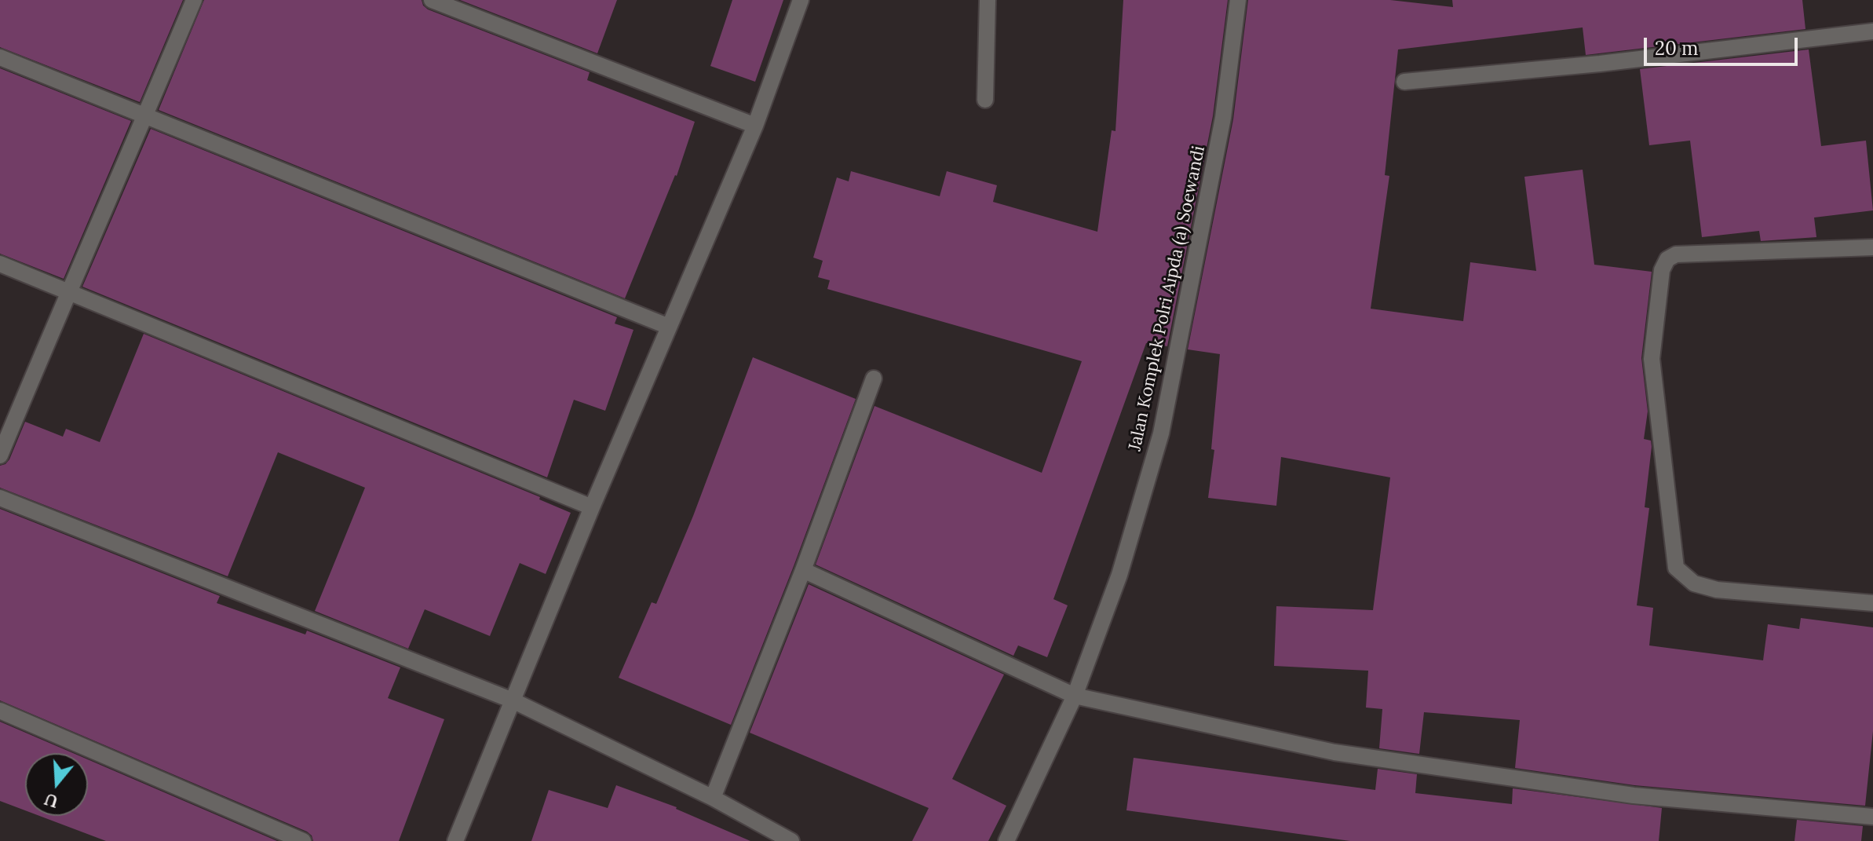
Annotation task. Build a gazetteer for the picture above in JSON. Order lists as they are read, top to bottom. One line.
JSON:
{"streets":{"street":["Jalan Komplek Polri Aipda (a) Soewandi"]},"scale_bar":"20 m","north":"bottom"}
